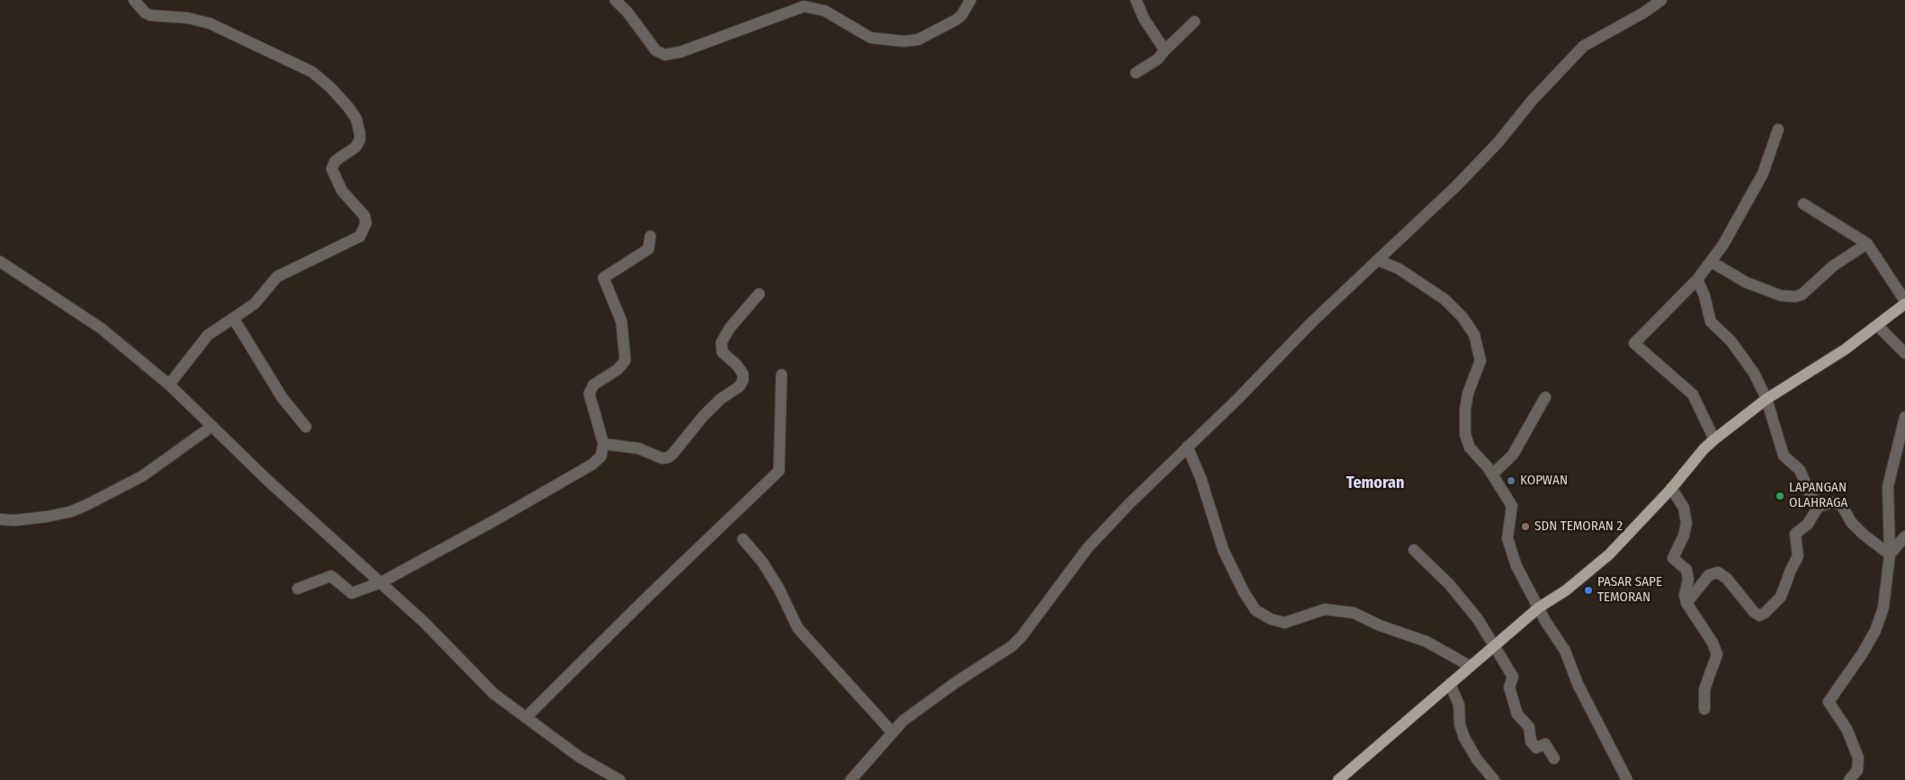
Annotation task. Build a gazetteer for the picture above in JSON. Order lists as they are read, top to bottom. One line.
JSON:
{"districts":["Temoran"],"places":["KOPWAN","LAPANGAN OLAHRAGA","SDN TEMORAN 2","PASAR SAPE TEMORAN"]}
